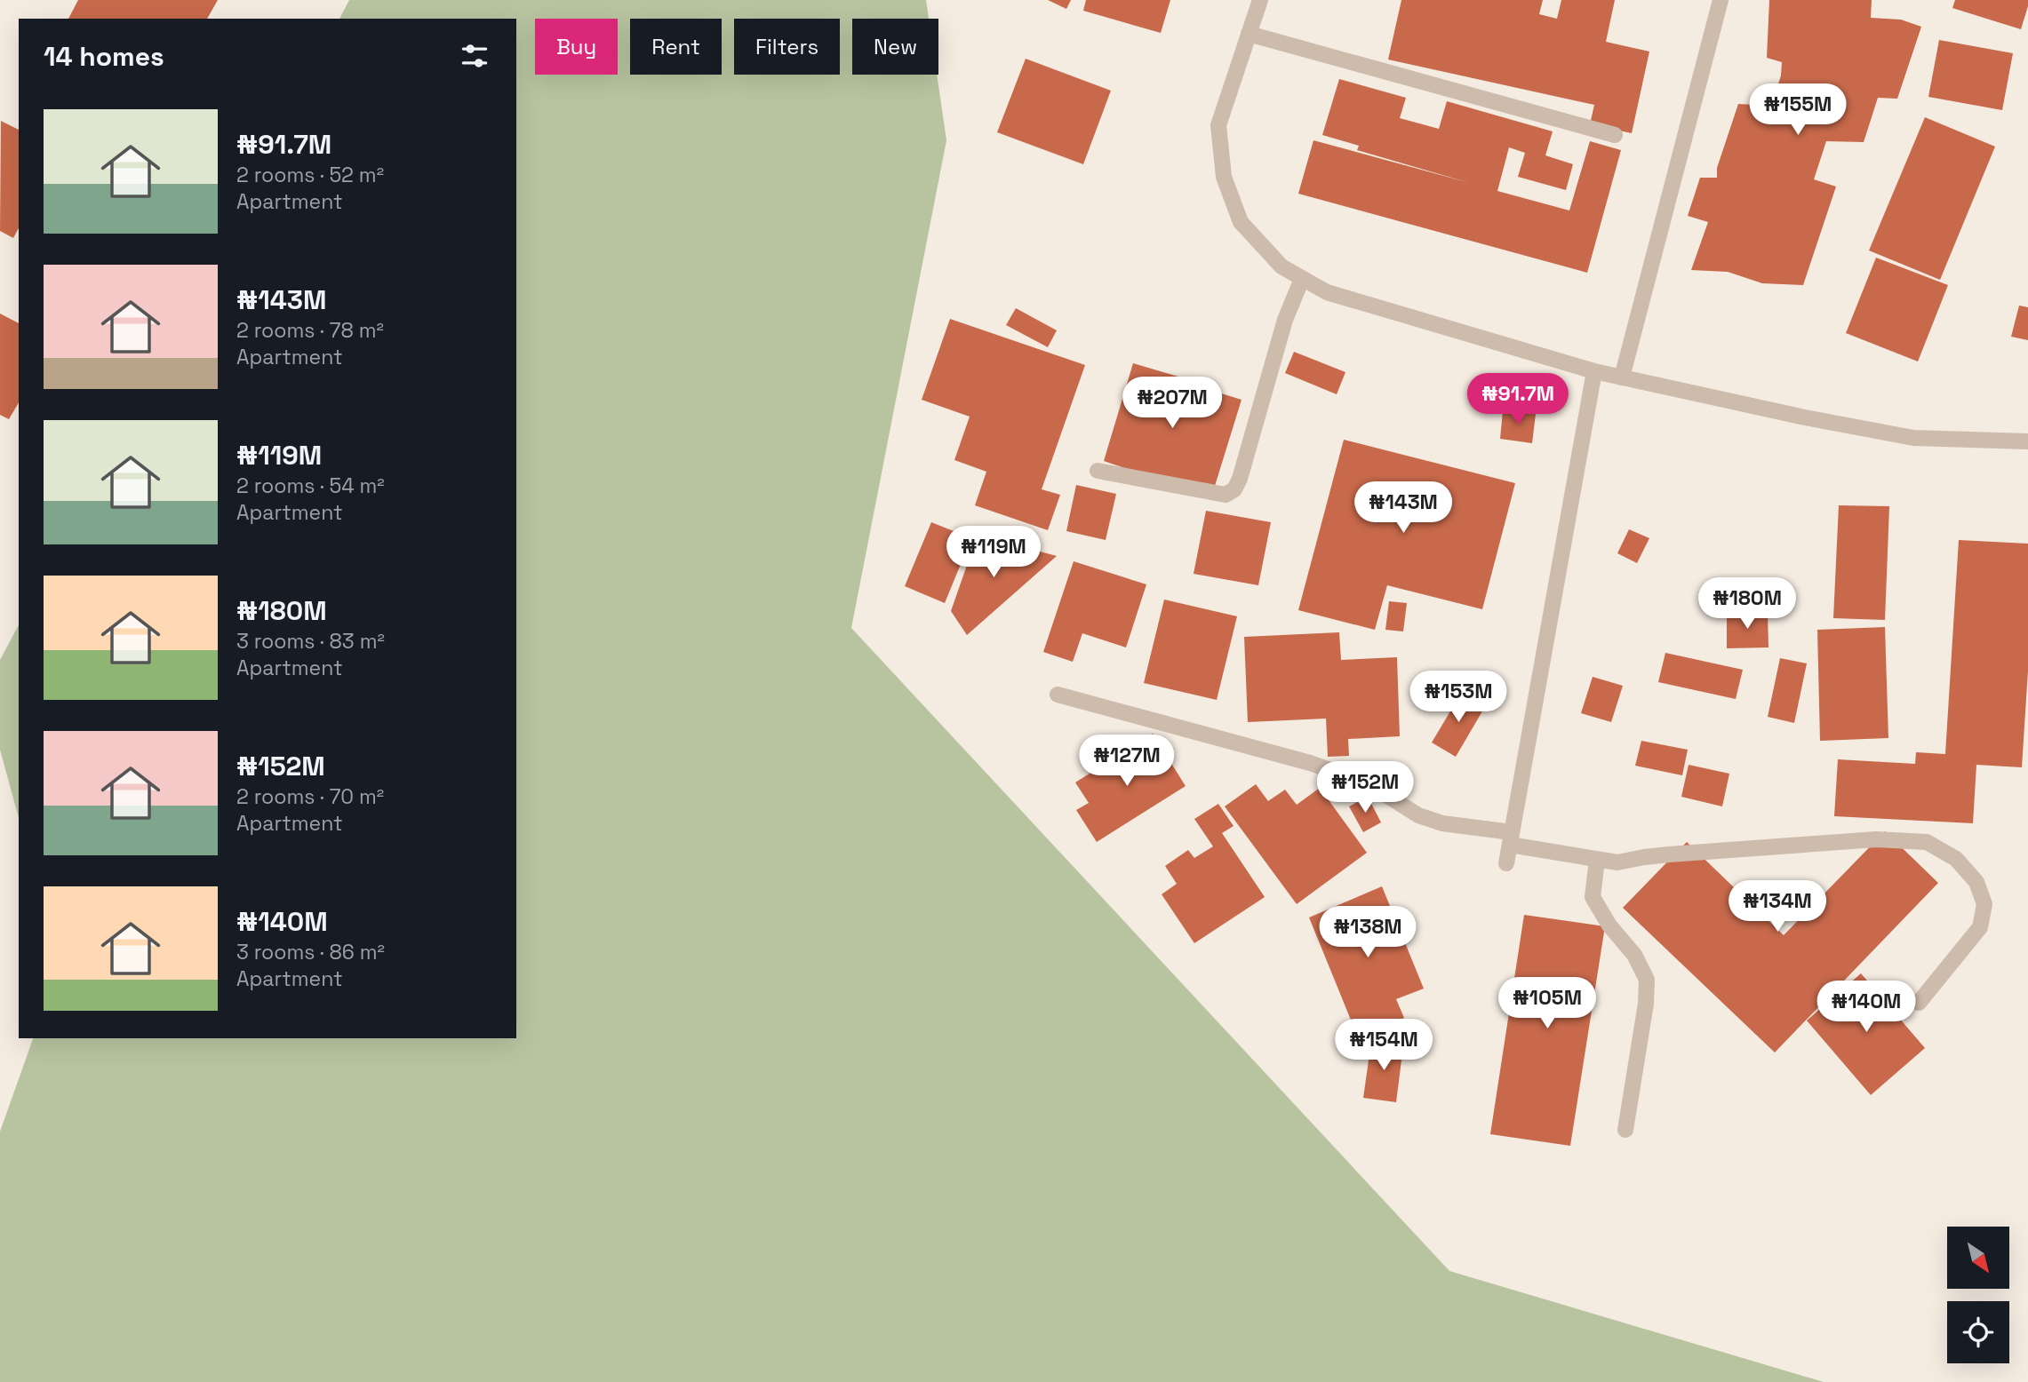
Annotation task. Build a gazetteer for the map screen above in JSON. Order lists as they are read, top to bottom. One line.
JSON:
{"north":"bottom right","page":{"chip":["Buy","Rent","Filters","New"],"heading":"14 homes","price":["₦155M","₦91.7M","₦207M","₦143M","₦119M","₦180M","₦153M","₦127M","₦152M","₦134M","₦138M","₦105M","₦140M","₦154M"],"list":[{"name":"₦91.7M","note":"2 rooms · 52 m² · Apartment"},{"name":"₦143M","note":"2 rooms · 78 m² · Apartment"},{"name":"₦119M","note":"2 rooms · 54 m² · Apartment"},{"name":"₦180M","note":"3 rooms · 83 m² · Apartment"},{"name":"₦152M","note":"2 rooms · 70 m² · Apartment"},{"name":"₦140M","note":"3 rooms · 86 m² · Apartment"}]}}
